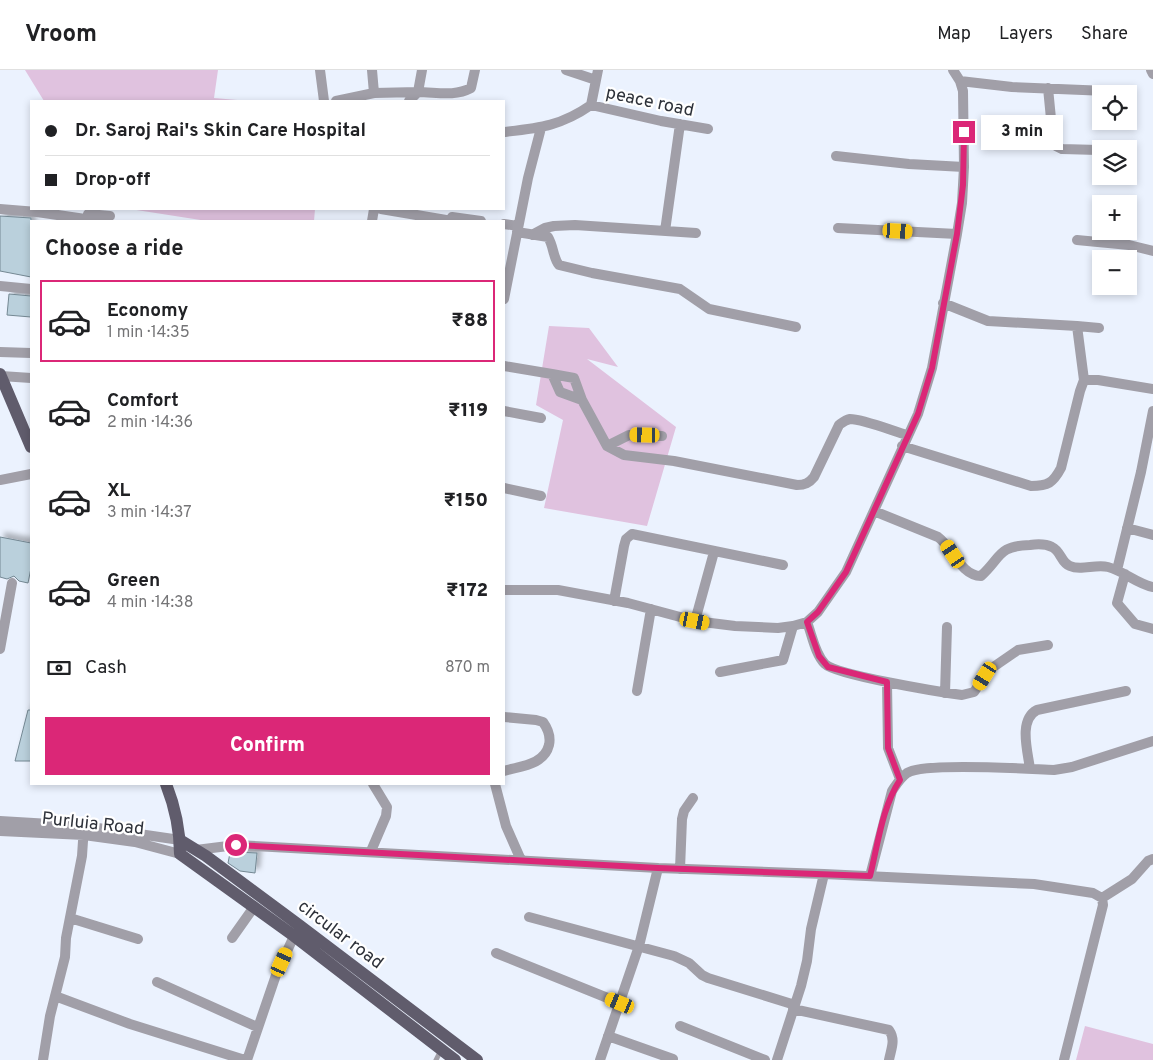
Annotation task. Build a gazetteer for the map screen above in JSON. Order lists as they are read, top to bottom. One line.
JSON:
{"streets":{"main road":["circular road"],"street":["peace road","Purluia Road"]},"crossings":[["Purluia Road","circular road"]],"page":{"header":"Vroom","nav":["Map","Layers","Share"],"map_buttons":["+","−"],"banner":["Dr. Saroj Rai's Skin Care Hospital","Drop-off"],"bubble":"3 min","heading":"Choose a ride","list":[{"name":"Economy","note":"1 min · 14:35","value":"₹88"},{"name":"Comfort","note":"2 min · 14:36","value":"₹119"},{"name":"XL","note":"3 min · 14:37","value":"₹150"},{"name":"Green","note":"4 min · 14:38","value":"₹172"}],"pay":["Cash","870 m"],"buttons":"Confirm"}}
